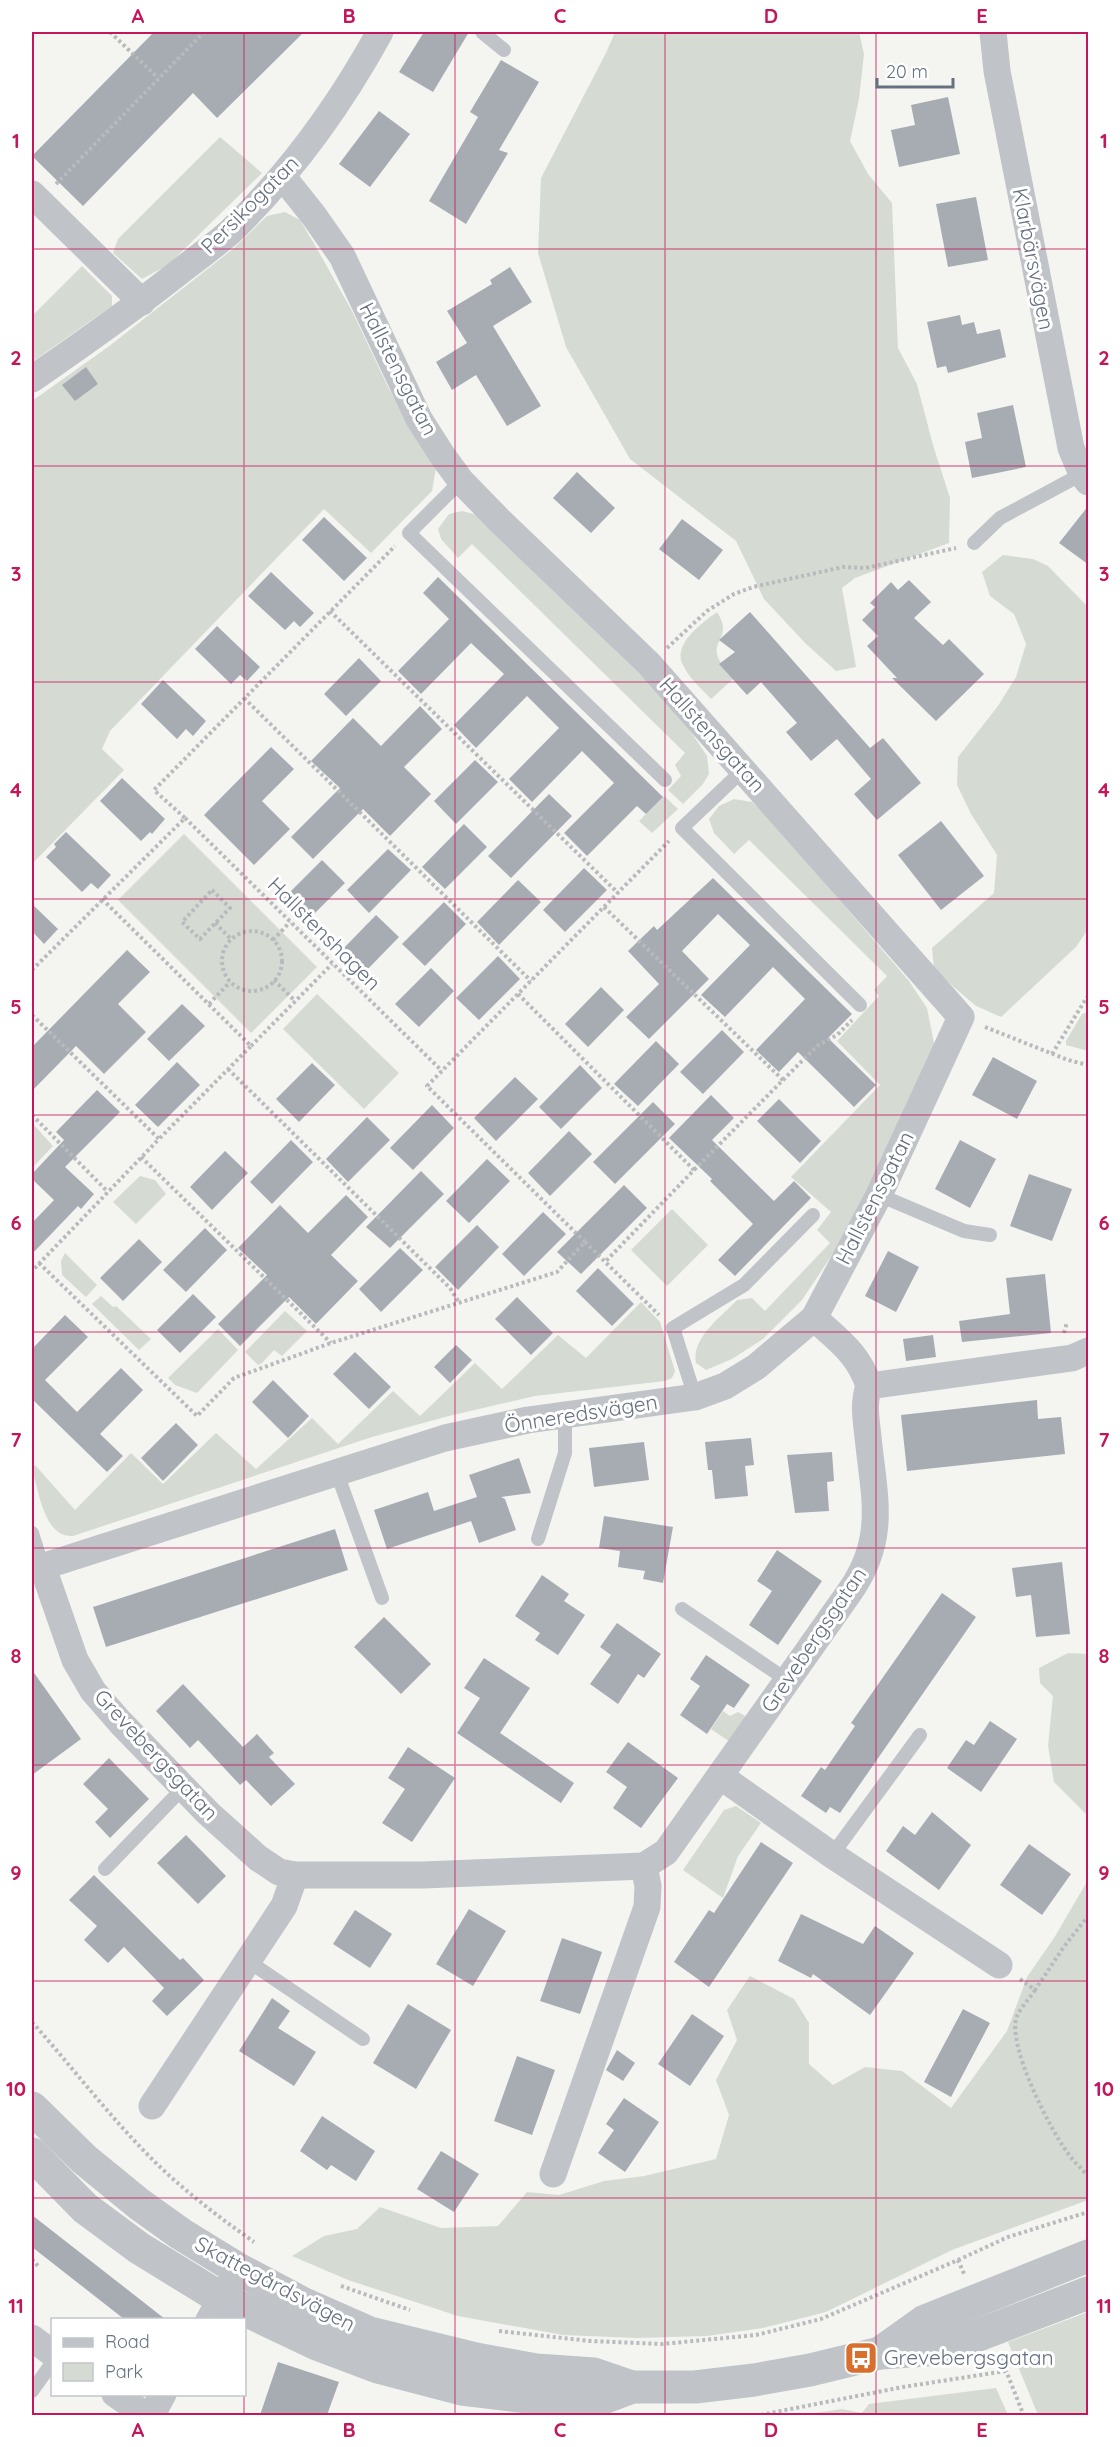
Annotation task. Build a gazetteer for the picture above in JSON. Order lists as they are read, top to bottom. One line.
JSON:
{"streets":{"street":["Persikogatan","Klarbärsvägen","Hallstensgatan","Önneredsvägen","Grevebergsgatan","Skattegårdsvägen"],"path":["Hallstenshagen"]},"crossings":[["Persikogatan","Hallstensgatan"],["Hallstensgatan","Önneredsvägen"],["Önneredsvägen","Grevebergsgatan"]],"places":{"bus stop":["Grevebergsgatan"]},"legend":["Road","Park"],"scale_bar":"20 m","grid":{"columns":["A","B","C","D","E"],"rows":["1","2","3","4","5","6","7","8","9","10","11"]}}
